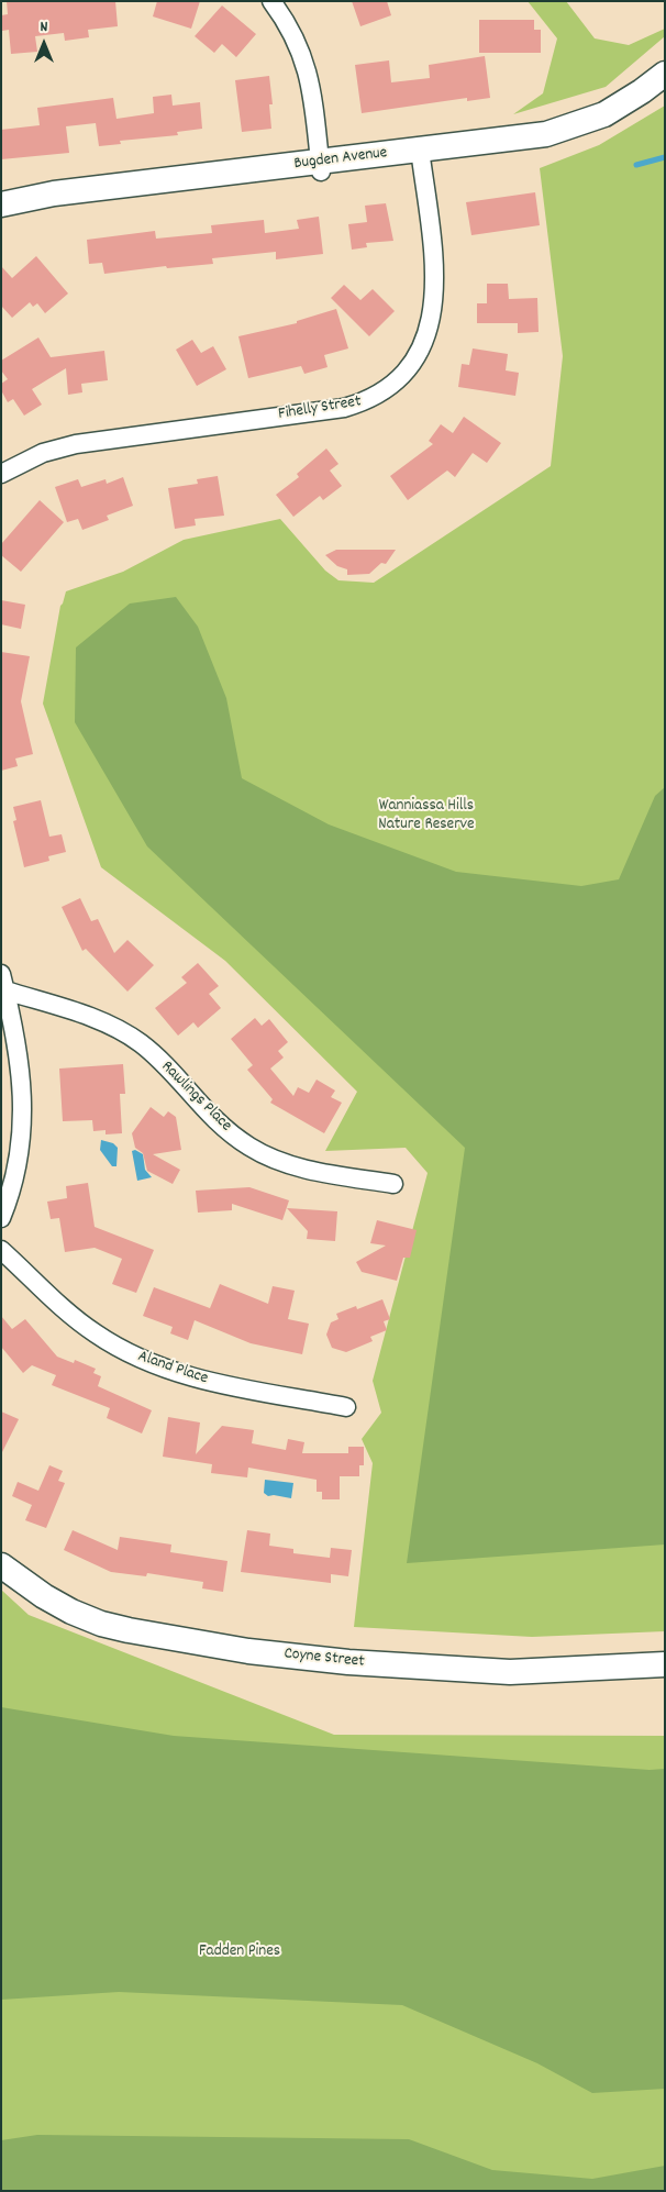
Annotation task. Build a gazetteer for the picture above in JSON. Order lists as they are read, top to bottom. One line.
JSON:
{"streets":{"street":["Bugden Avenue","Fihelly Street","Rawlings Place","Aland Place","Coyne Street"]},"crossings":[["Bugden Avenue","Fihelly Street"]],"parks":["Wanniassa Hills Nature Reserve","Fadden Pines"],"north":"top"}
